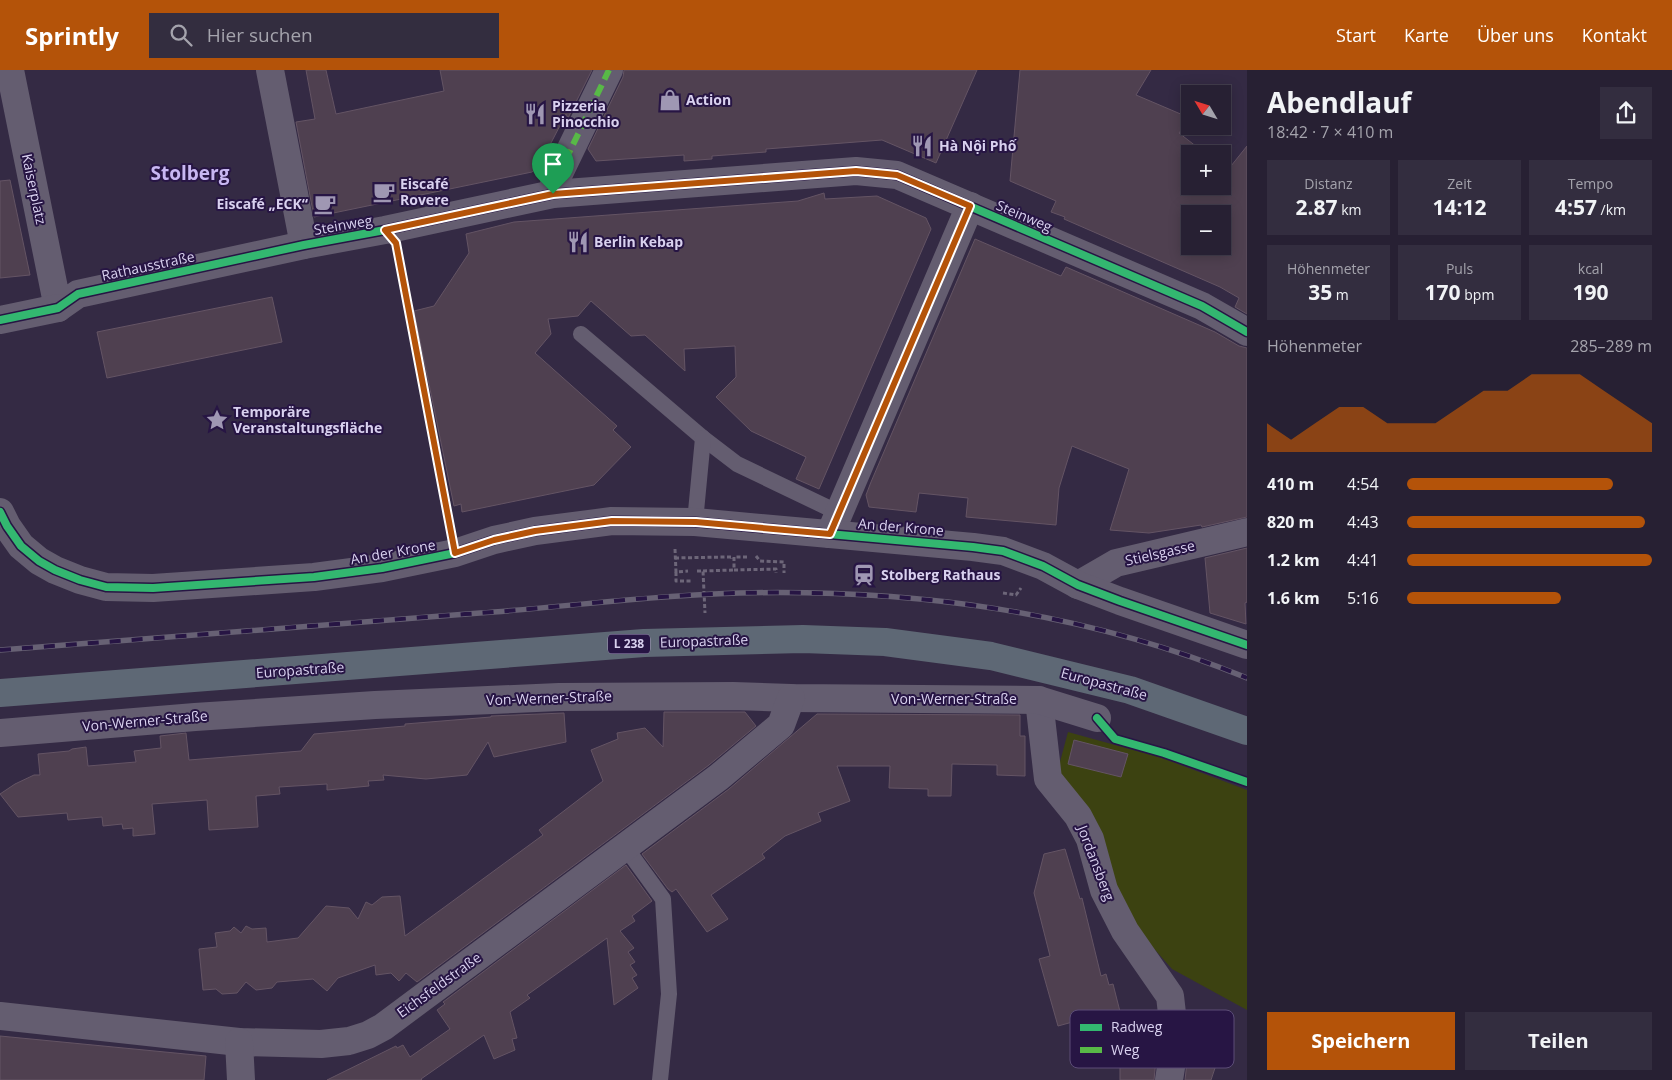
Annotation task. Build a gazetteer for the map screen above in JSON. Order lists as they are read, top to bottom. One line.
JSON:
{"streets":{"main road":["Europastraße","L 238"],"street":["Kaiserplatz","Steinweg","Rathausstraße","An der Krone","Stielsgasse","Von-Werner-Straße","Jordansberg","Eichsfeldstraße"]},"crossings":[["Kaiserplatz","Rathausstraße"],["Steinweg","Rathausstraße"],["An der Krone","Stielsgasse"],["Von-Werner-Straße","Jordansberg"],["Von-Werner-Straße","Eichsfeldstraße"]],"districts":["Stolberg"],"places":{"shop":["Action"],"restaurant":["Pizzeria Pinocchio","Hà Nội Phố","Berlin Kebap"],"cafe":["Eiscafé Rovere","Eiscafé „ECK“"],"place":["Temporäre Veranstaltungsfläche"],"station":["Stolberg Rathaus"]},"legend":["Radweg","Weg"],"north":"top left","page":{"header":"Sprintly","search":"Hier suchen","nav":["Start","Karte","Über uns","Kontakt"],"heading":["Abendlauf","18:42 · 7 × 410 m"],"map_buttons":["+","−"],"stats":[["Distanz","2.87 km"],["Zeit","14:12"],["Tempo","4:57 /km"],["Höhenmeter","35 m"],["Puls","170 bpm"],["kcal","190"]],"chart":["Höhenmeter","285–289 m"],"list":[{"name":"410 m","note":"4:54"},{"name":"820 m","note":"4:43"},{"name":"1.2 km","note":"4:41"},{"name":"1.6 km","note":"5:16"}],"buttons":["Speichern","Teilen"]}}
